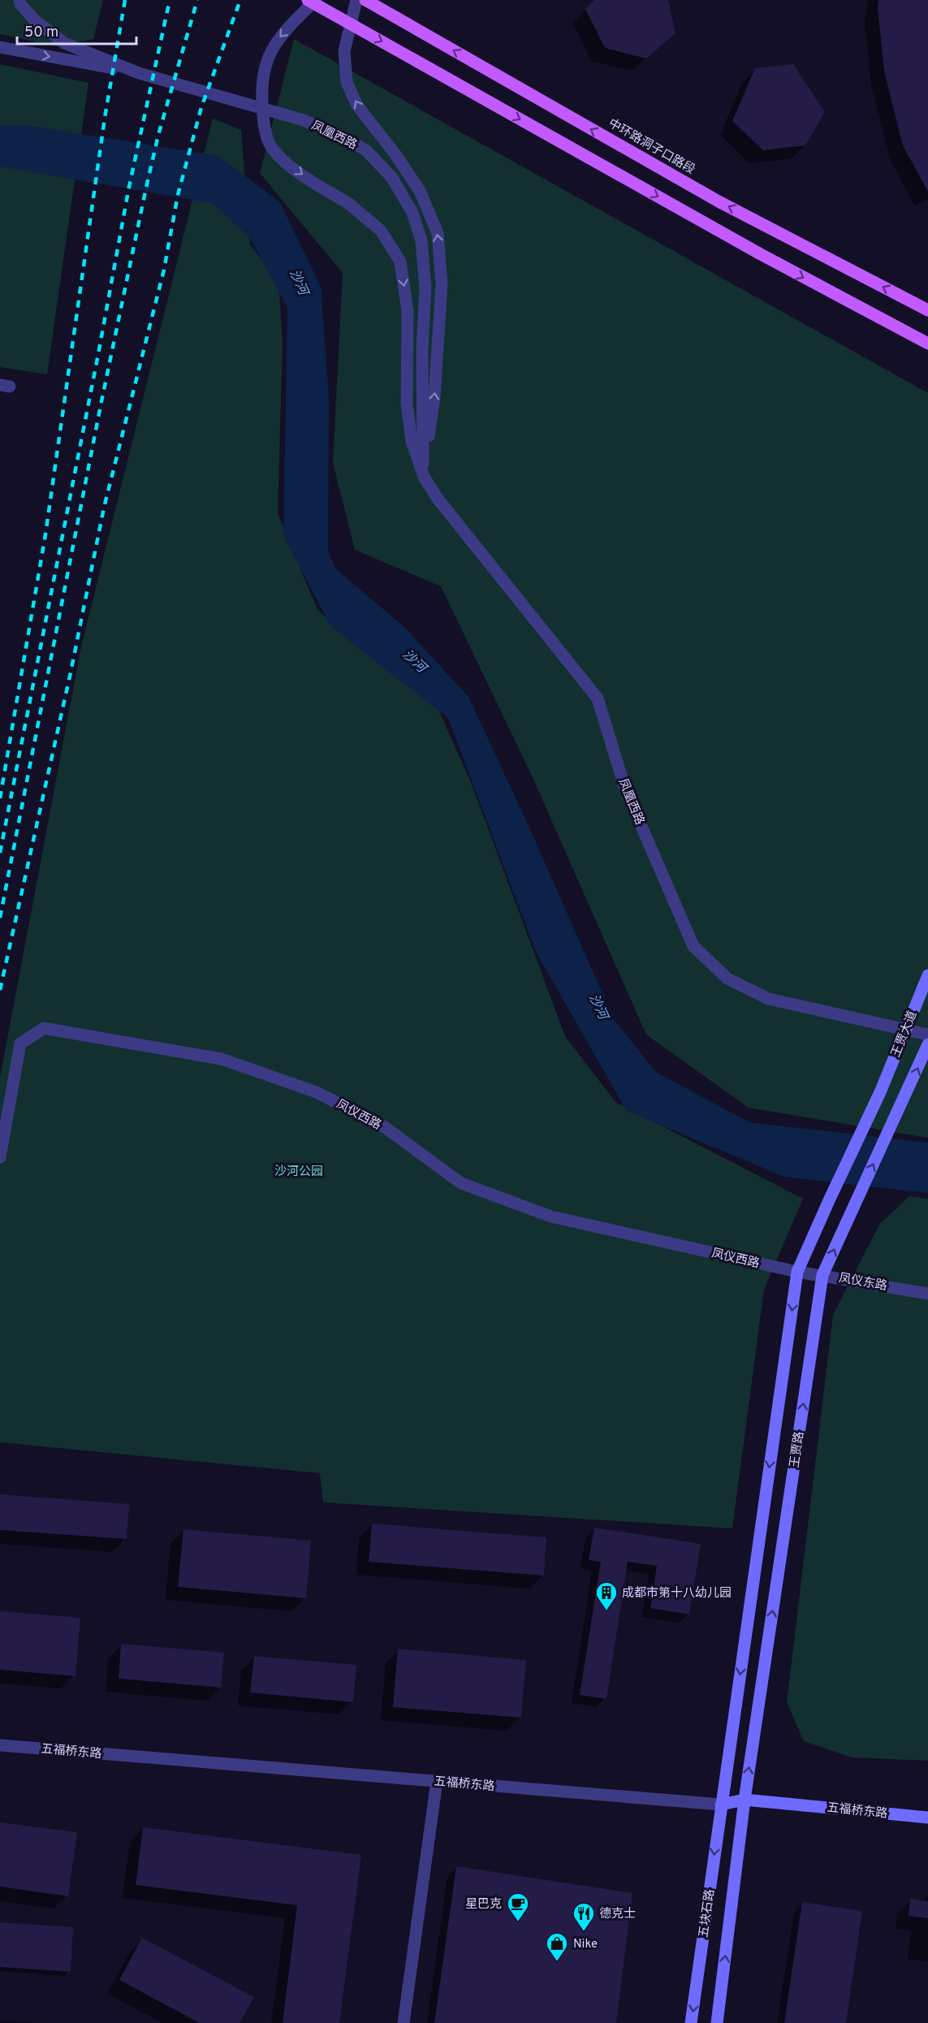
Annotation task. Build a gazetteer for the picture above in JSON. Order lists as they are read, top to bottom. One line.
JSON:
{"streets":{"main road":["中环路洞子口路段","王贾大道","王贾路","五福桥东路","五块石路"],"street":["凤凰西路","凤仪西路","凤仪东路"]},"crossings":[["凤凰西路","王贾大道"],["王贾大道","王贾路"],["凤仪西路","凤仪东路"],["凤仪西路","王贾路"],["凤仪东路","王贾路"],["王贾路","五福桥东路"],["王贾路","五块石路"],["五福桥东路","五块石路"]],"water":["沙河"],"parks":["沙河公园"],"places":{"building":["成都市第十八幼儿园"],"cafe":["星巴克"],"restaurant":["德克士"],"shop":["Nike"]},"scale_bar":"50 m"}
